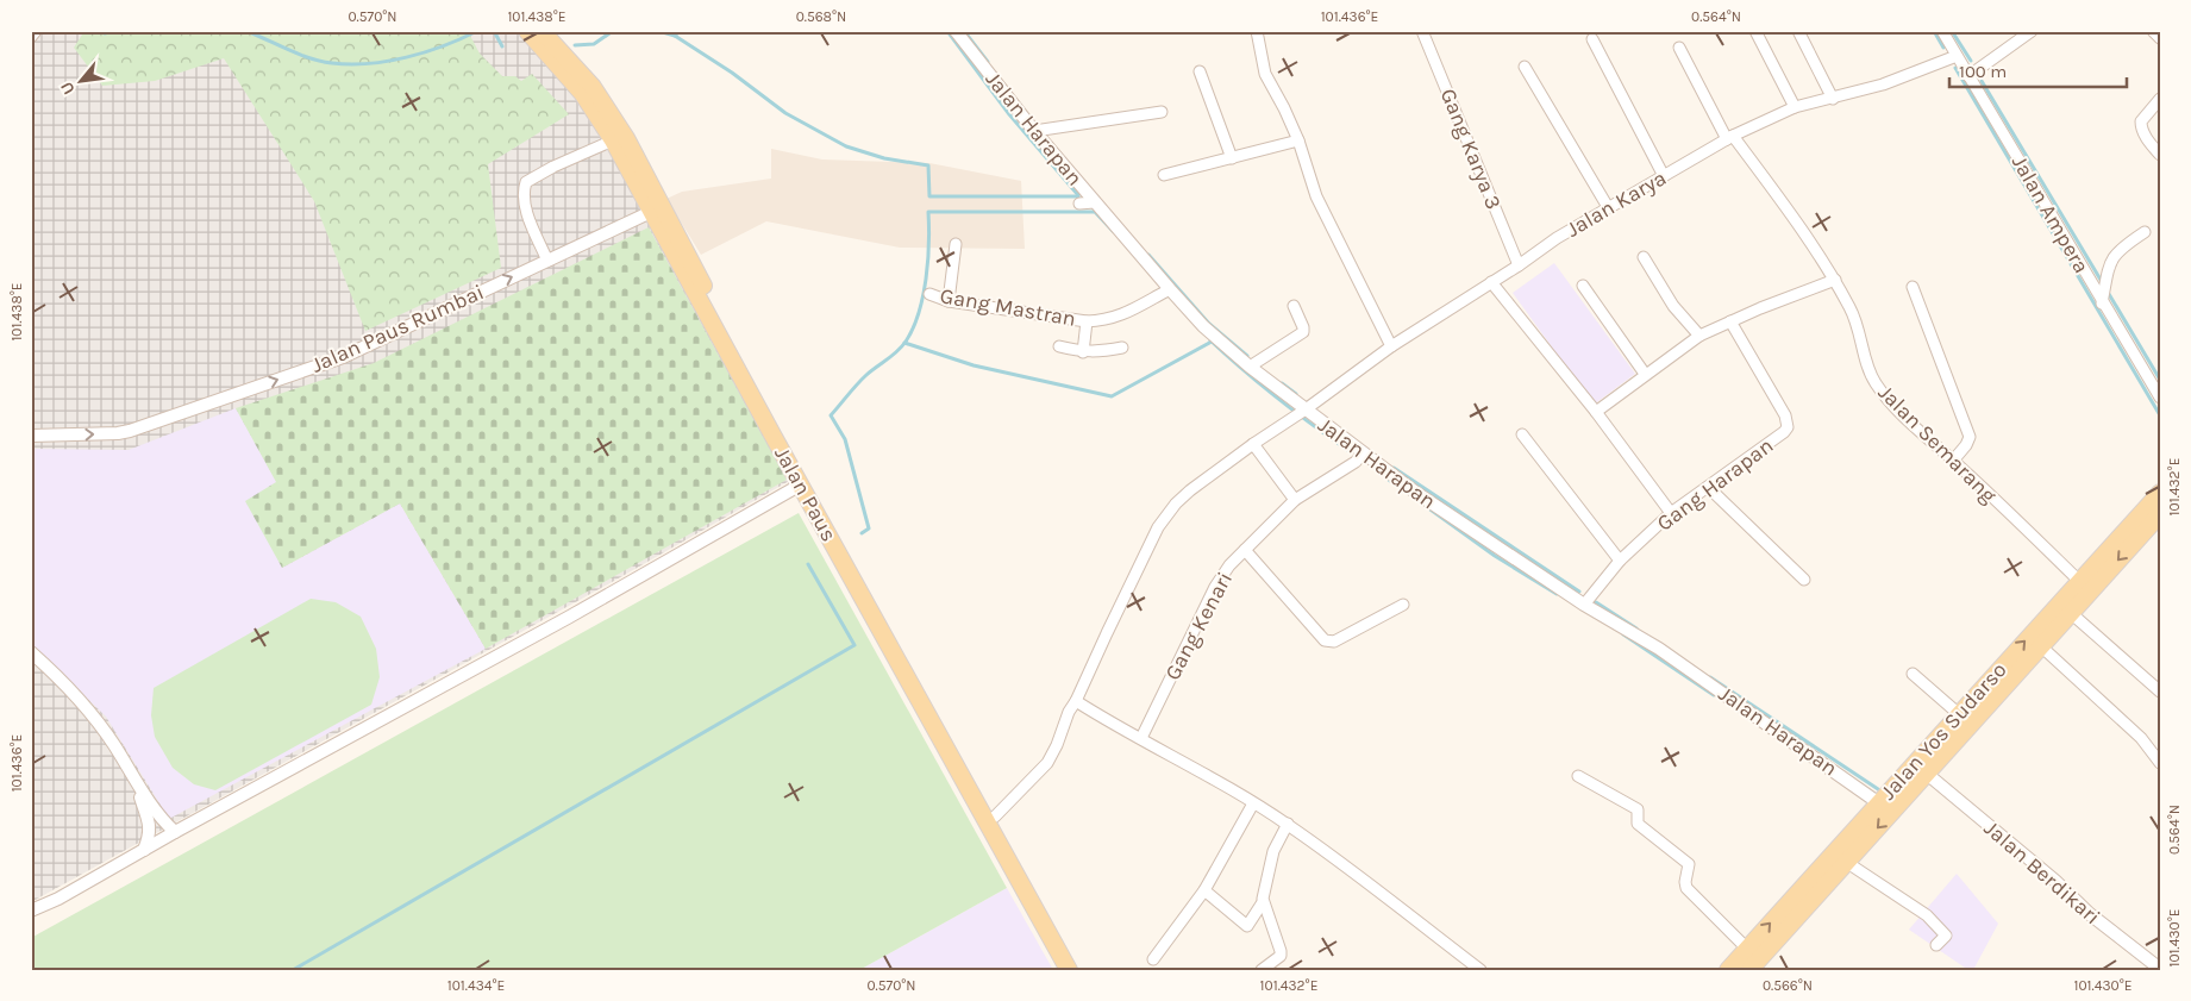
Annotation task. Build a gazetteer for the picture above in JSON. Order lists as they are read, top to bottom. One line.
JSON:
{"streets":{"main road":["Jalan Paus","Jalan Yos Sudarso"],"street":["Jalan Harapan","Gang Karya 3","Jalan Karya","Jalan Ampera","Gang Mastran","Jalan Paus Rumbai","Jalan Semarang","Gang Harapan","Gang Kenari","Jalan Berdikari"]},"crossings":[["Jalan Harapan","Jalan Karya"],["Jalan Harapan","Gang Mastran"],["Jalan Harapan","Gang Harapan"],["Jalan Harapan","Gang Kenari"],["Jalan Harapan","Jalan Yos Sudarso"],["Gang Karya 3","Jalan Karya"],["Jalan Karya","Jalan Ampera"],["Jalan Karya","Jalan Semarang"],["Jalan Karya","Jalan Paus"],["Jalan Paus Rumbai","Jalan Paus"],["Jalan Semarang","Jalan Yos Sudarso"],["Jalan Yos Sudarso","Jalan Berdikari"]],"one_way":["Jalan Paus Rumbai"],"scale_bar":"100 m","north":"bottom left","coordinates":["0.570°N","101.438°E","0.568°N","101.436°E","0.564°N","101.432°E","101.430°E","101.434°E","0.566°N"]}
